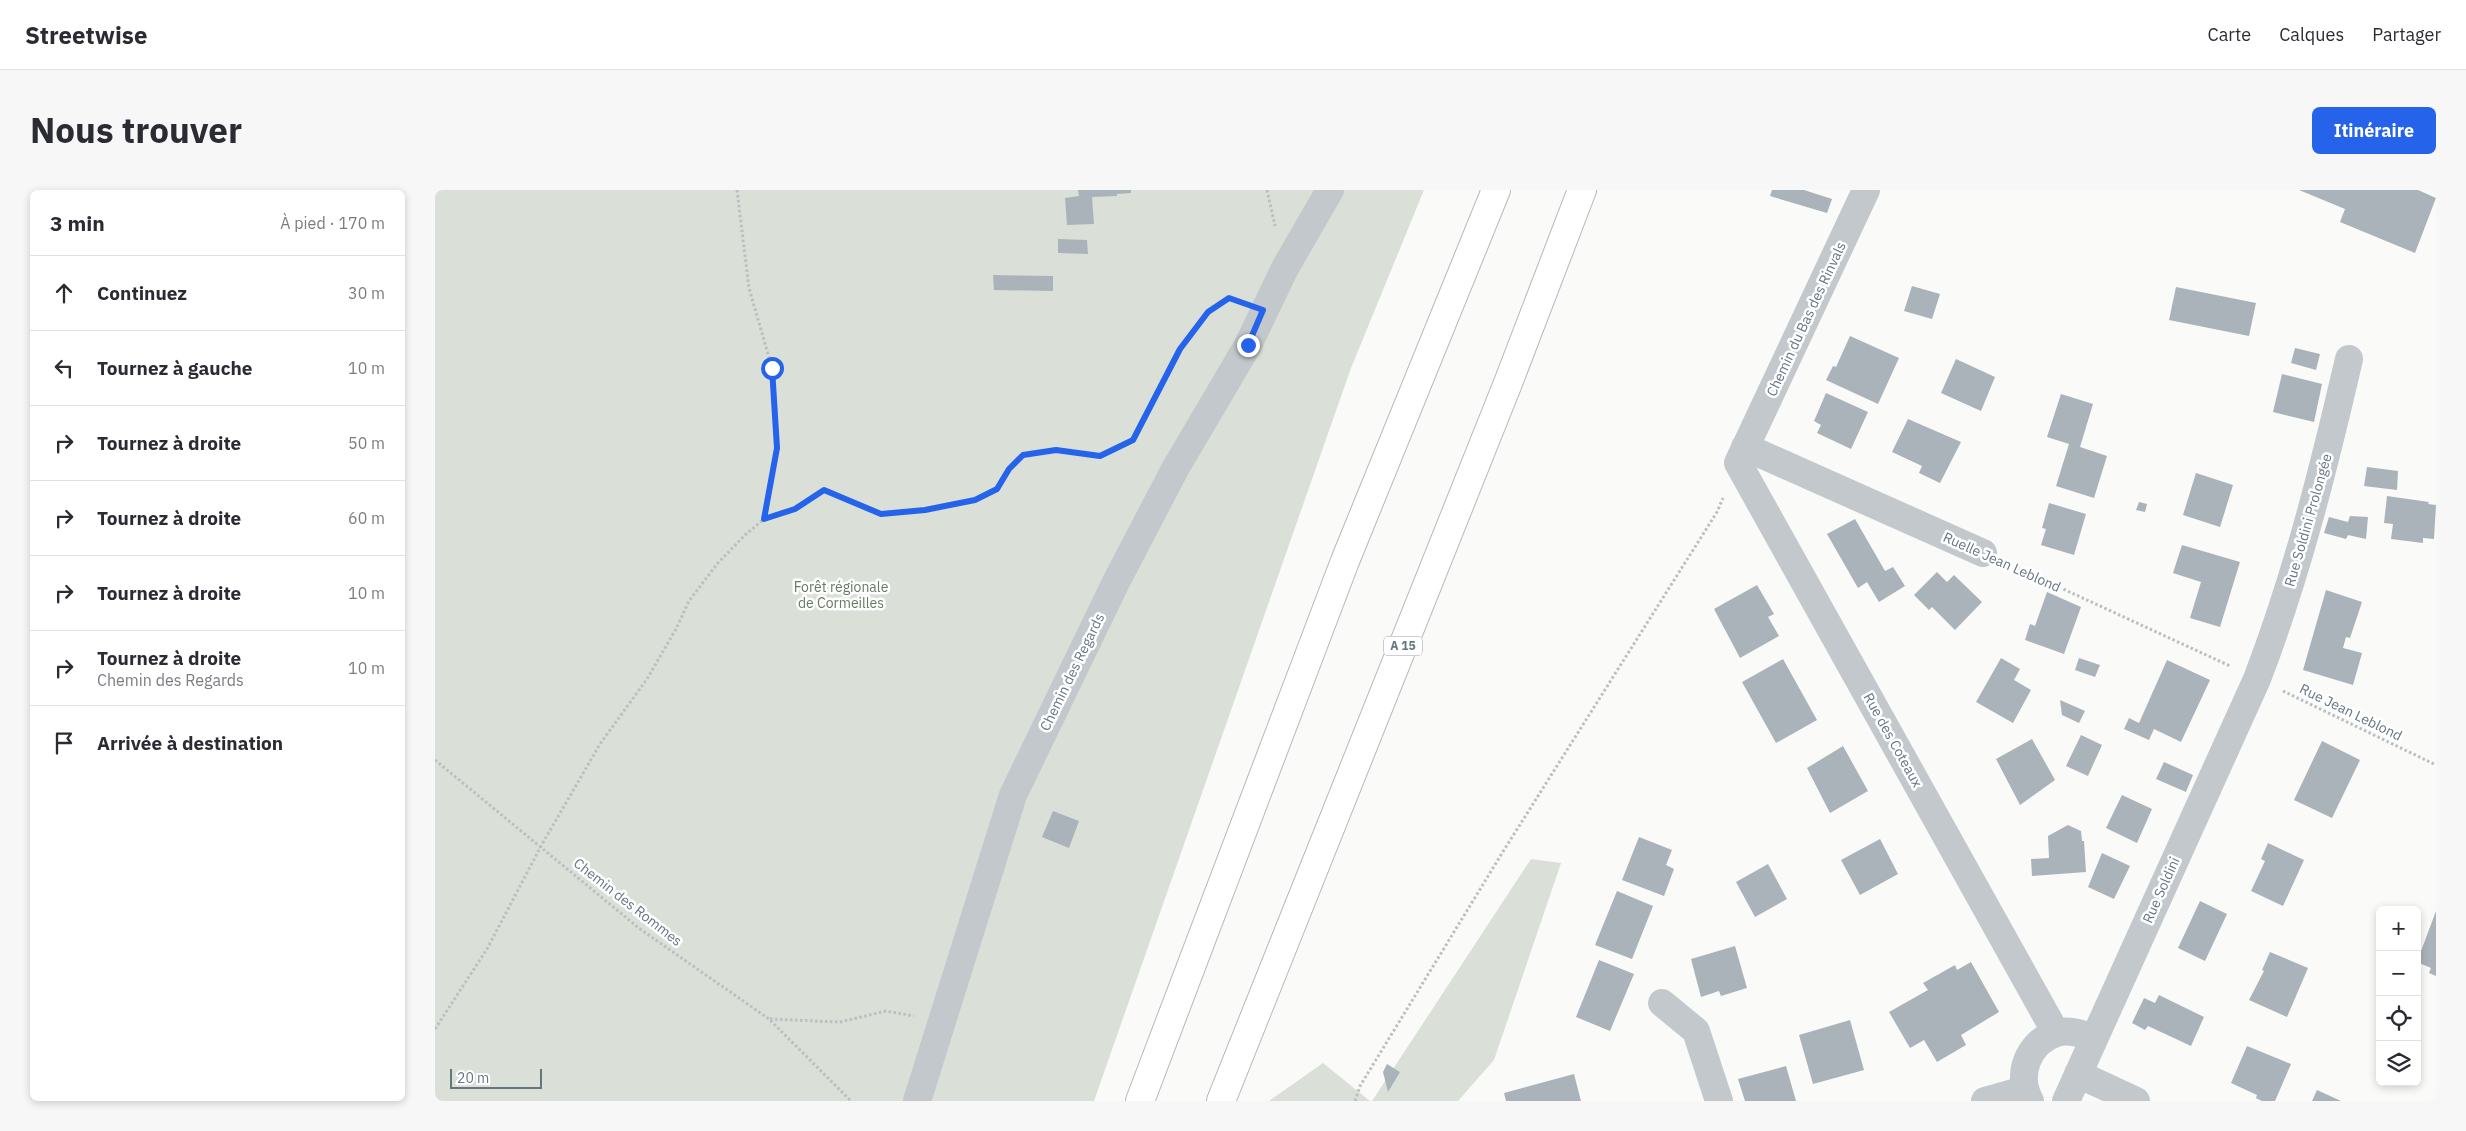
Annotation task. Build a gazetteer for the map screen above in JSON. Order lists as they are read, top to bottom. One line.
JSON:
{"streets":{"highway":["A 15"],"street":["Chemin du Bas des Rinvals","Rue Soldini Prolongée","Ruelle Jean Leblond","Chemin des Regards","Rue des Coteaux","Rue Soldini"],"path":["Rue Jean Leblond","Chemin des Rommes"]},"crossings":[["Chemin du Bas des Rinvals","Ruelle Jean Leblond"],["Chemin du Bas des Rinvals","Rue des Coteaux"],["Rue Soldini Prolongée","Ruelle Jean Leblond"],["Rue Soldini Prolongée","Rue Jean Leblond"],["Rue Soldini Prolongée","Rue Soldini"],["Ruelle Jean Leblond","Rue Jean Leblond"],["Ruelle Jean Leblond","Rue des Coteaux"],["Ruelle Jean Leblond","Rue Soldini"],["Rue Jean Leblond","Rue Soldini"]],"parks":["Forêt régionale de Cormeilles"],"scale_bar":"20 m","page":{"header":"Streetwise","nav":["Carte","Calques","Partager"],"title":"Nous trouver","buttons":"Itinéraire","heading":["3 min","À pied · 170 m"],"list":[["Continuez","30 m"],["Tournez à gauche","10 m"],["Tournez à droite","50 m"],["Tournez à droite","60 m"],["Tournez à droite","10 m"],["Tournez à droite","Chemin des Regards","10 m"],"Arrivée à destination"],"map_buttons":["+","−"],"scale":"20 m"}}
